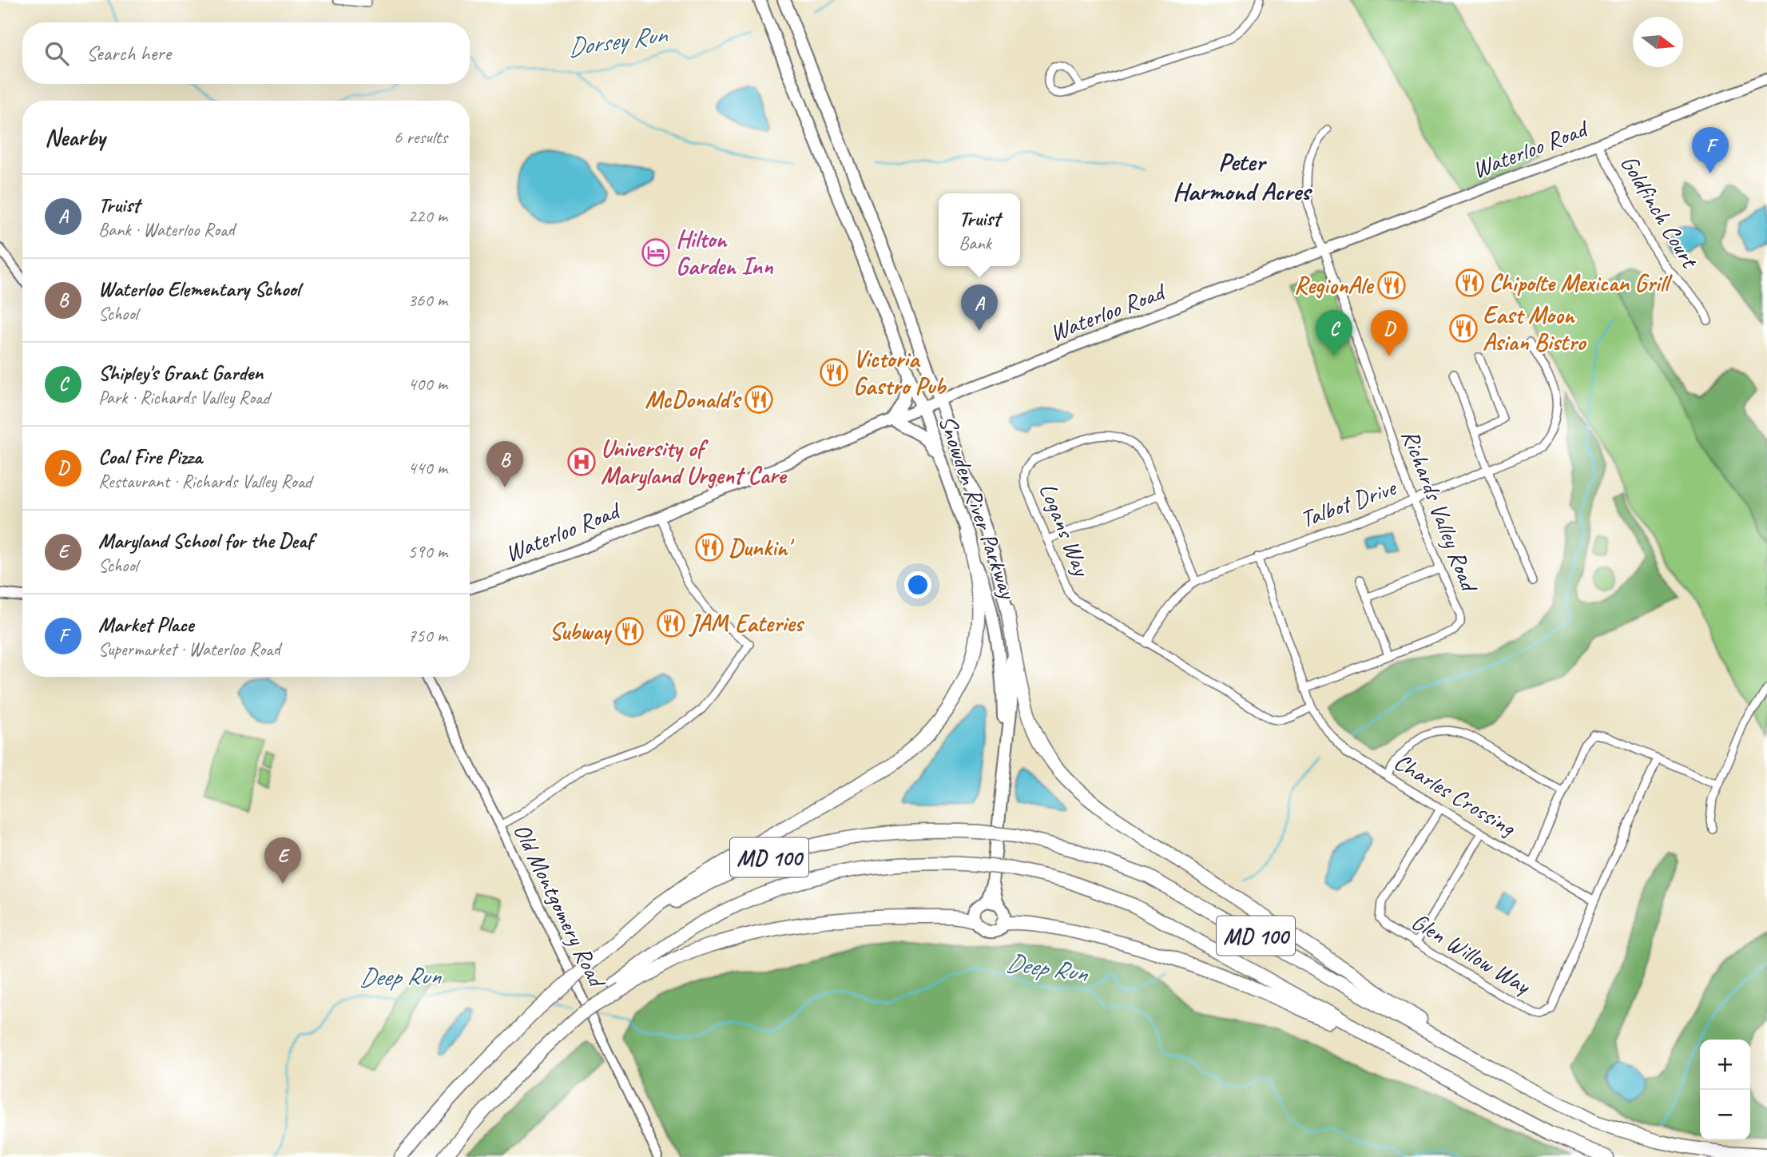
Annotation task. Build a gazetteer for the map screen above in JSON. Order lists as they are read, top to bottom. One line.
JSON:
{"streets":{"highway":["MD 100"],"main road":["Waterloo Road","Snowden River Parkway"],"street":["Goldfinch Court","Talbot Drive","Richards Valley Road","Logans Way","Charles Crossing","Old Montgomery Road","Glen Willow Way"]},"crossings":[["Waterloo Road","Goldfinch Court"],["Waterloo Road","Snowden River Parkway"],["Waterloo Road","Richards Valley Road"],["Talbot Drive","Richards Valley Road"],["Talbot Drive","Logans Way"],["Talbot Drive","Charles Crossing"],["Richards Valley Road","Charles Crossing"],["Logans Way","Charles Crossing"],["Charles Crossing","Glen Willow Way"]],"districts":["Peter Harmond Acres"],"water":["Dorsey Run","Deep Run"],"places":{"hotel":["Hilton Garden Inn"],"restaurant":["Chipolte Mexican Grill","RegionAle","East Moon Asian Bistro","Victoria Gastro Pub","McDonald's","Dunkin'","JAM Eateries","Subway"],"hospital":["University of Maryland Urgent Care"]},"north":"right","page":{"search":"Search here","heading":["Nearby","6 results"],"pins":["F","A","C","D","B","E"],"list":[{"mark":"A","name":"Truist","note":"Bank · Waterloo Road","value":"220 m"},{"mark":"B","name":"Waterloo Elementary School","note":"School","value":"360 m"},{"mark":"C","name":"Shipley's Grant Garden","note":"Park · Richards Valley Road","value":"400 m"},{"mark":"D","name":"Coal Fire Pizza","note":"Restaurant · Richards Valley Road","value":"440 m"},{"mark":"E","name":"Maryland School for the Deaf","note":"School","value":"590 m"},{"mark":"F","name":"Market Place","note":"Supermarket · Waterloo Road","value":"750 m"}],"popup":["Truist","Bank"],"map_buttons":["+","−"]}}
